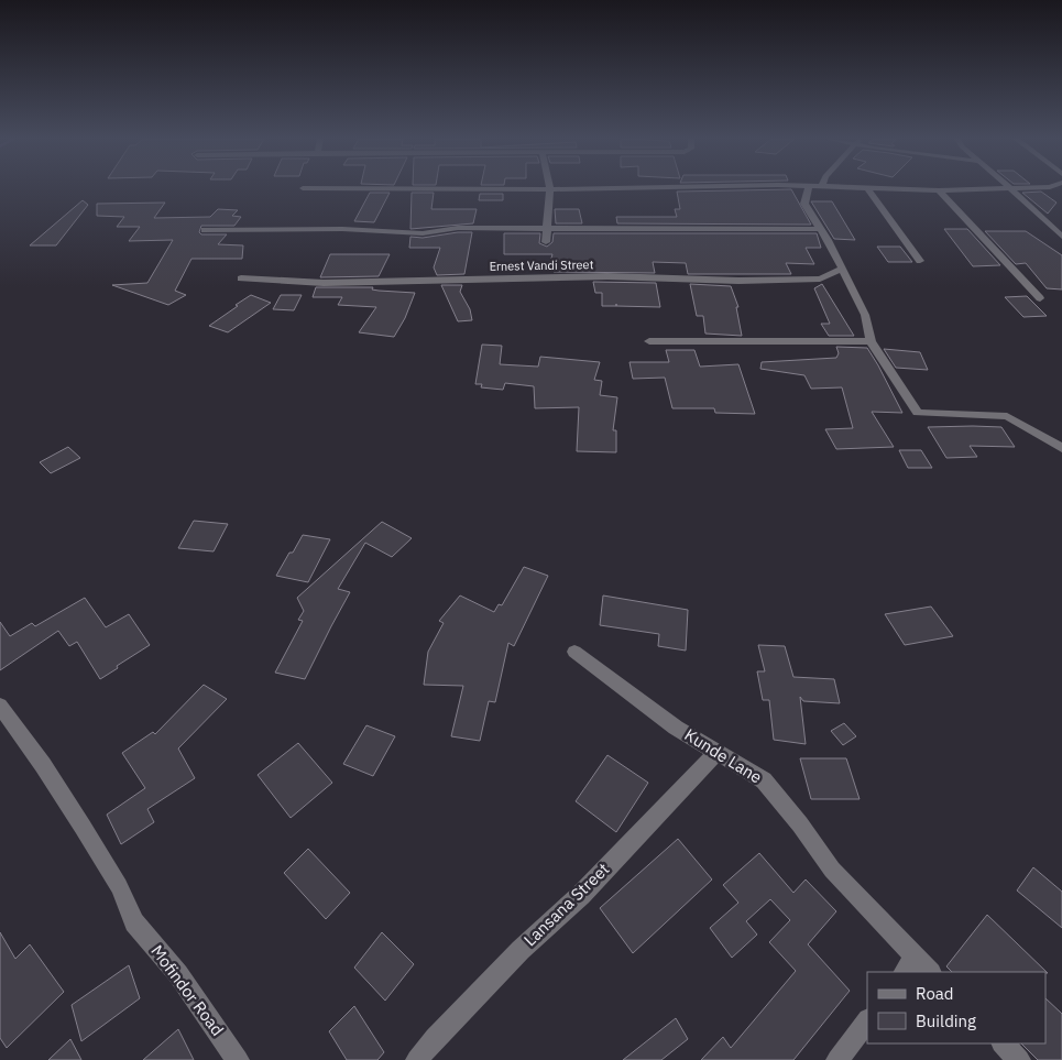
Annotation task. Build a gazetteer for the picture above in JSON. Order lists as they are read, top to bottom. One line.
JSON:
{"streets":{"street":["Ernest Vandi Street","Kunde Lane","Lansana Street","Mofindor Road"]},"crossings":[["Kunde Lane","Lansana Street"]],"legend":["Road","Building"]}
